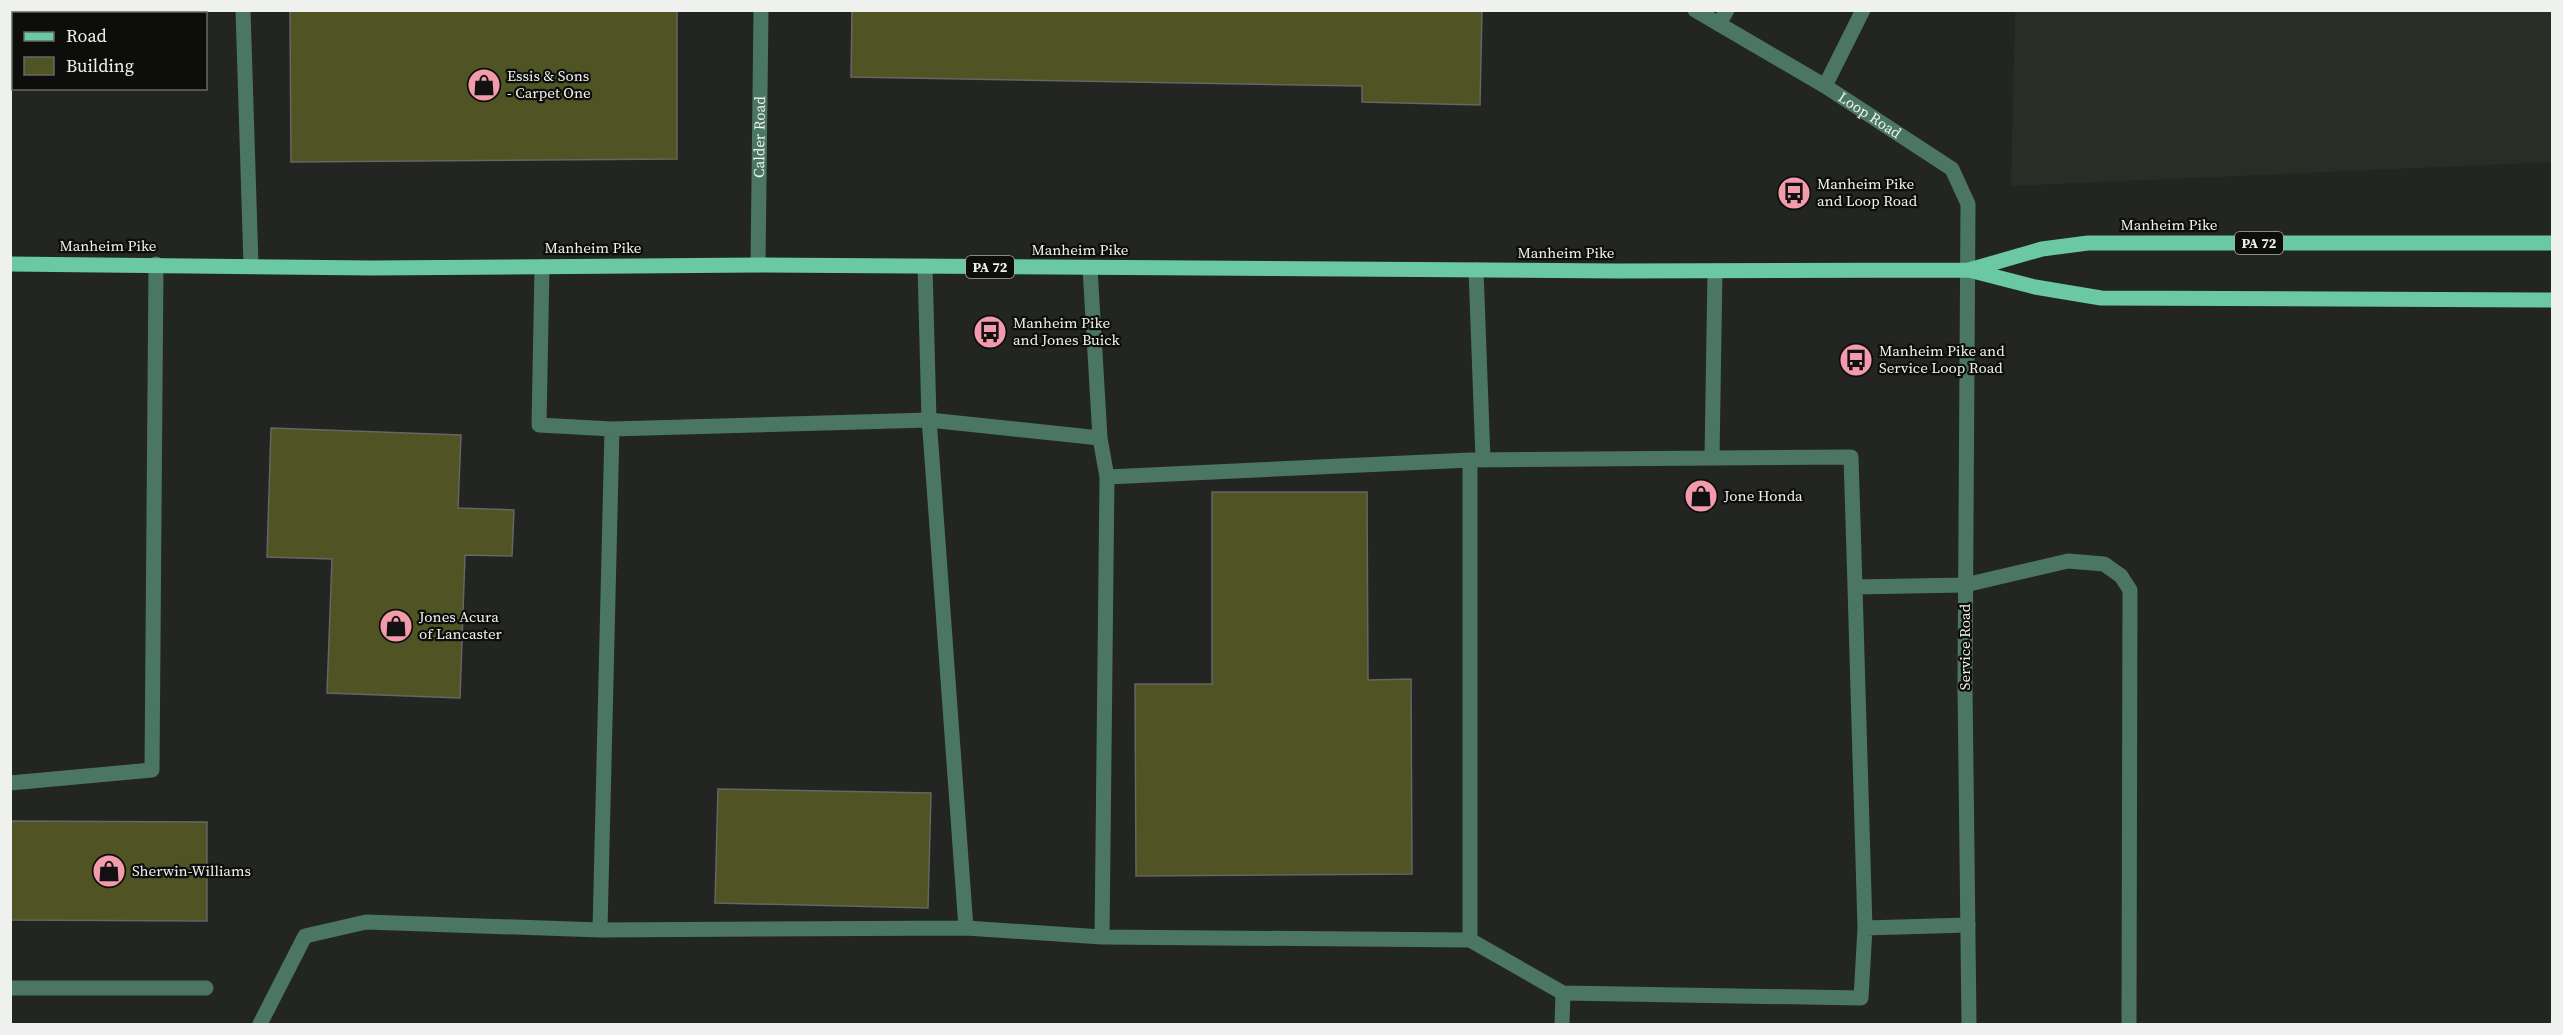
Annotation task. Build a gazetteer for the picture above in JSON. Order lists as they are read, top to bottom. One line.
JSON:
{"streets":{"main road":["Manheim Pike","PA 72"],"street":["Loop Road","Calder Road","Service Road"]},"crossings":[["Loop Road","Manheim Pike"],["Loop Road","Service Road"],["Calder Road","Manheim Pike"],["Manheim Pike","Service Road"]],"places":{"shop":["Essis & Sons - Carpet One","Jone Honda","Jones Acura of Lancaster","Sherwin-Williams"],"bus stop":["Manheim Pike and Loop Road","Manheim Pike and Jones Buick","Manheim Pike and Service Loop Road"]},"legend":["Road","Building"]}
